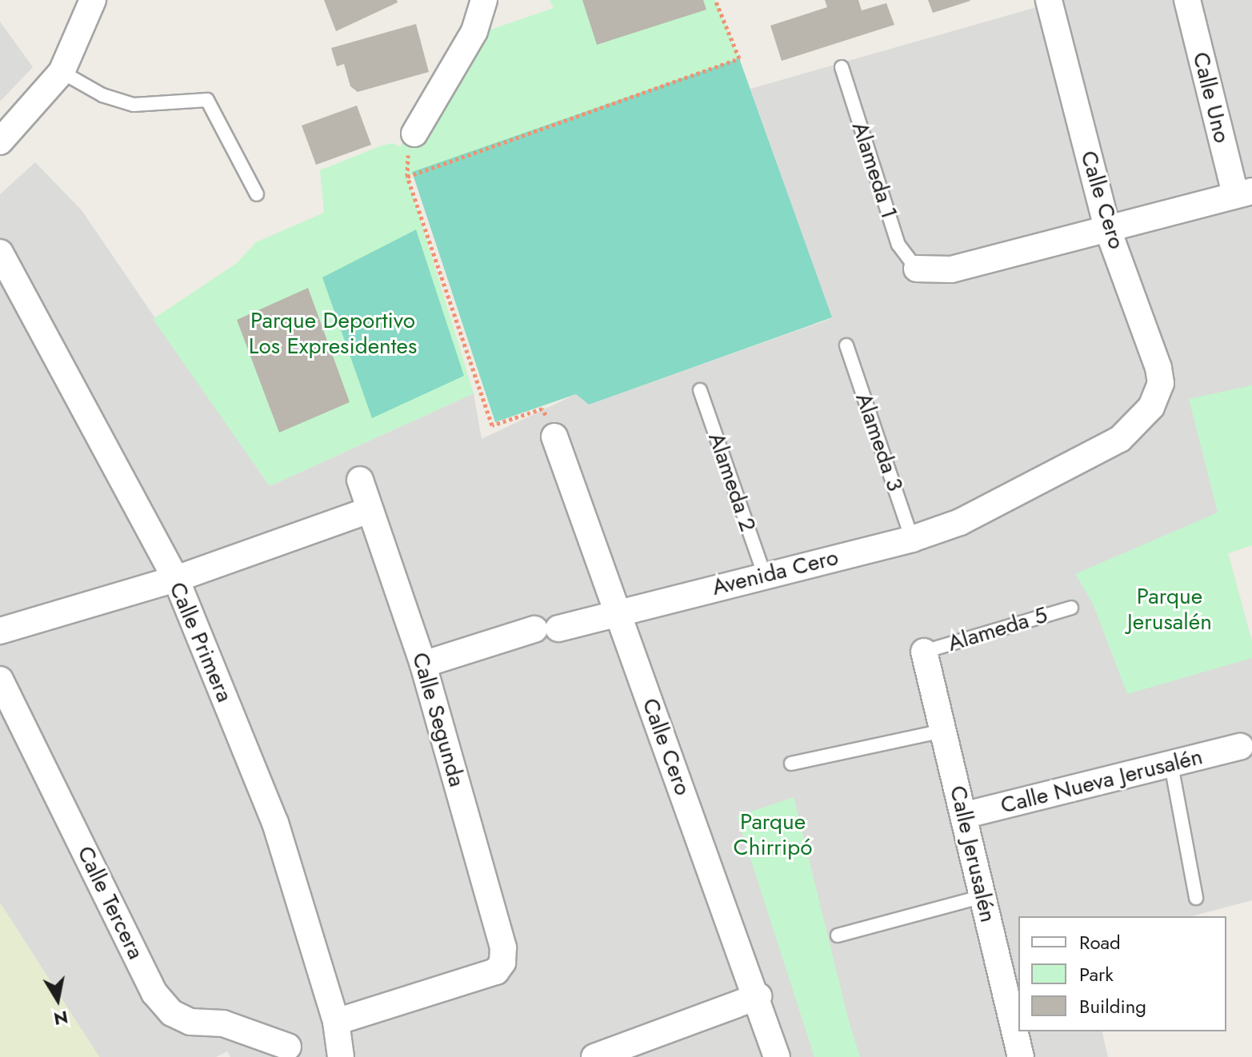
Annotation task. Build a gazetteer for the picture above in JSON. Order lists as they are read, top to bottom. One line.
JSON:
{"streets":{"street":["Calle Uno","Calle Cero","Avenida Cero","Calle Primera","Calle Segunda","Calle Nueva Jerusalén","Calle Jerusalén","Calle Tercera"],"lane":["Alameda 1","Alameda 3","Alameda 2","Alameda 5"]},"crossings":[["Calle Cero","Avenida Cero"],["Alameda 3","Avenida Cero"],["Alameda 2","Avenida Cero"],["Avenida Cero","Calle Segunda"],["Alameda 5","Calle Jerusalén"],["Calle Primera","Calle Segunda"],["Calle Nueva Jerusalén","Calle Jerusalén"]],"parks":["Parque Deportivo Los Expresidentes","Parque Jerusalén","Parque Chirripó"],"legend":["Road","Park","Building"],"north":"bottom"}
